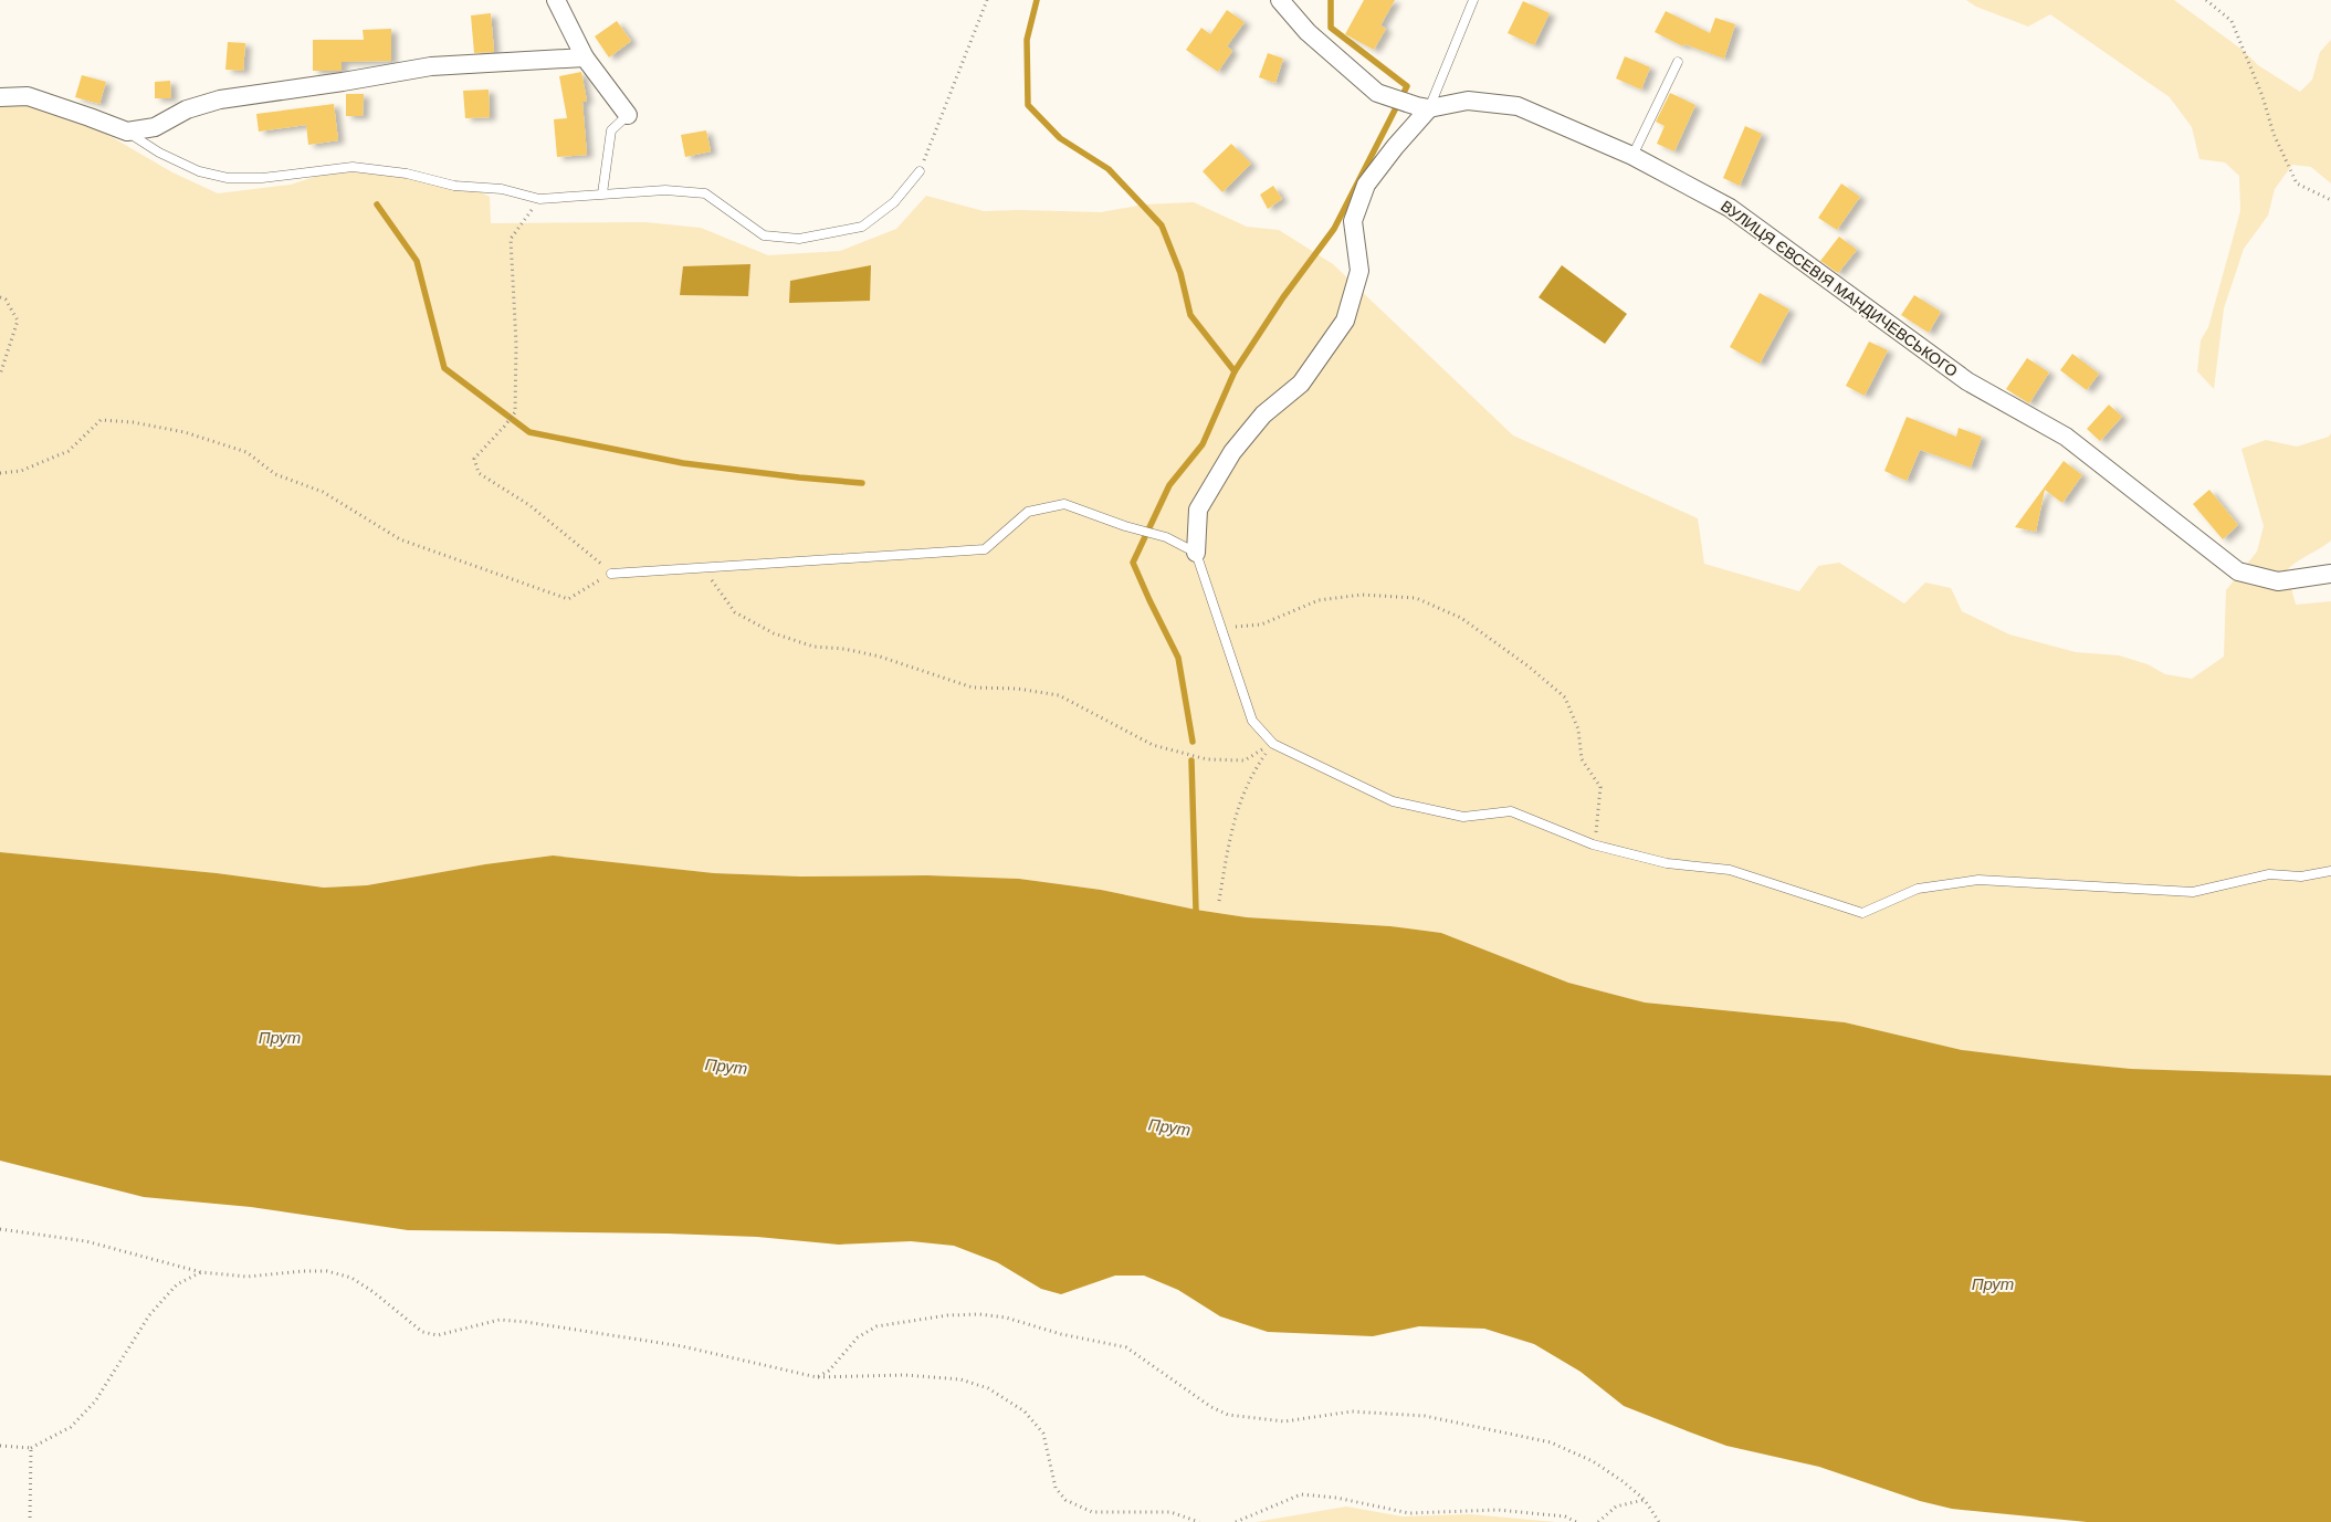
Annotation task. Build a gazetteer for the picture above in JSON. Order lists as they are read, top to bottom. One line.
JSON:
{"streets":{"street":["ВУЛИЦЯ ЄВСЕВІЯ МАНДИЧЕВСЬКОГО"]},"water":["Прут"]}
